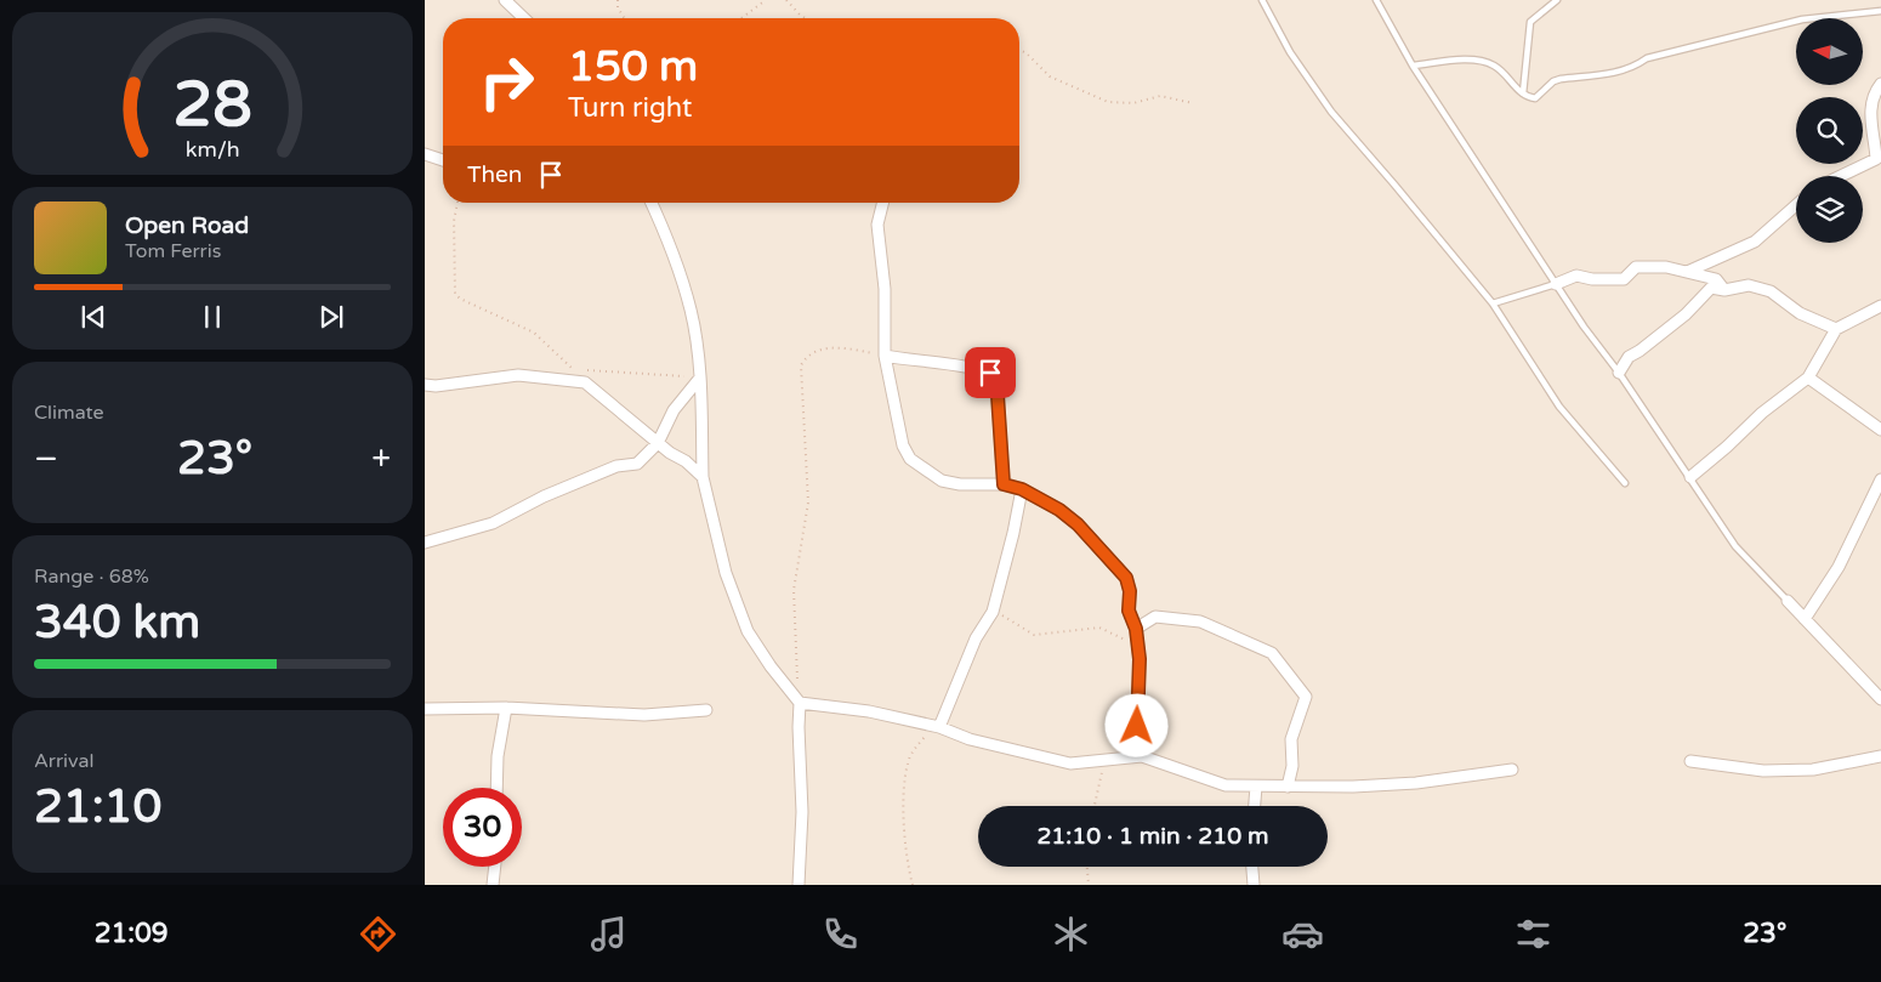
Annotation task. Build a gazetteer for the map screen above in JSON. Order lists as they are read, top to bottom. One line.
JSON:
{"north":"left","page":{"turn":["150 m","Turn right"],"then":"Then","song":["Open Road","Tom Ferris"],"tile":["Climate",["Range · 68%","340 km"],["Arrival","21:10"]],"heat":["−","23°","+"],"limit":"30","trip":"21:10 · 1 min · 210 m","tabs":["21:09","23°"],"gauge":["28","km/h"]}}
